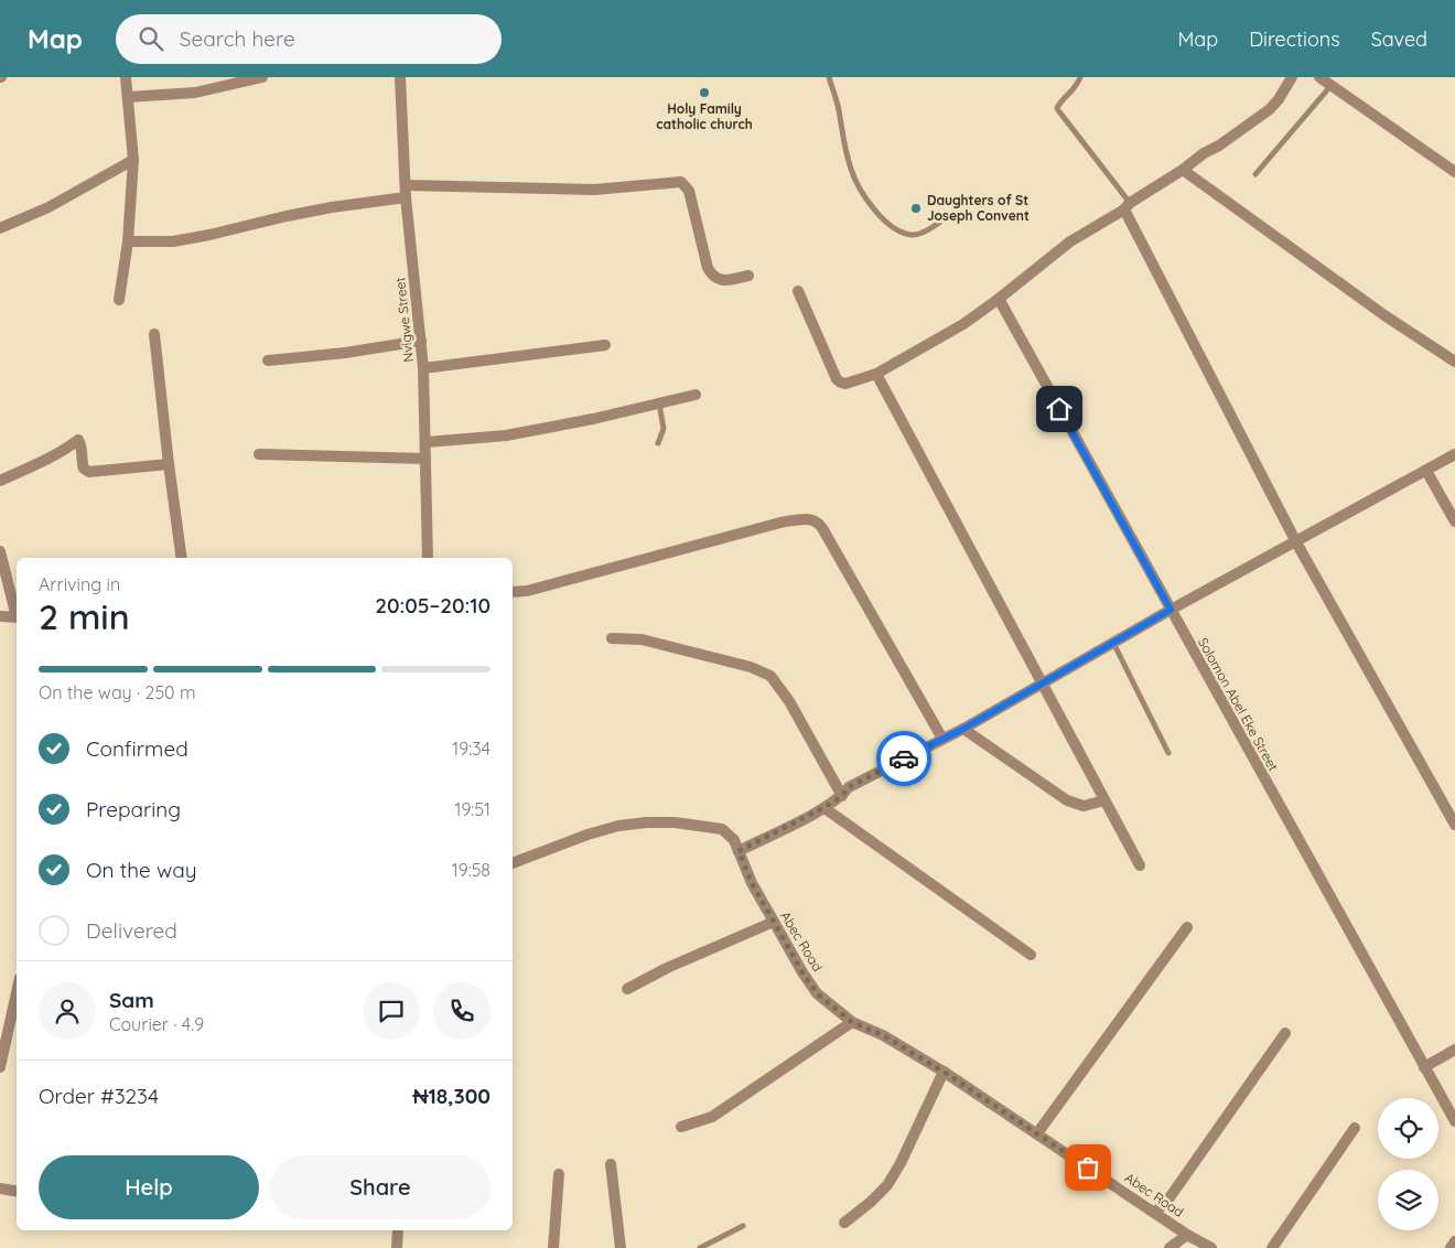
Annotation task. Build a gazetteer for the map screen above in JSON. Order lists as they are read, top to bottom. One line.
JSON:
{"streets":{"street":["Nvigwe Street","Solomon Abel Eke Street","Abec Road"]},"places":["Holy Family catholic church","Daughters of St Joseph Convent"],"page":{"header":"Map","search":"Search here","nav":["Map","Directions","Saved"],"heading":["2 min","Arriving in","20:05–20:10"],"panel":["Sam","Courier · 4.9","Order #3234","₦18,300"],"bar":"On the way · 250 m","list":[["Confirmed","19:34"],["Preparing","19:51"],["On the way","19:58"],"Delivered"],"buttons":["Help","Share"]}}
